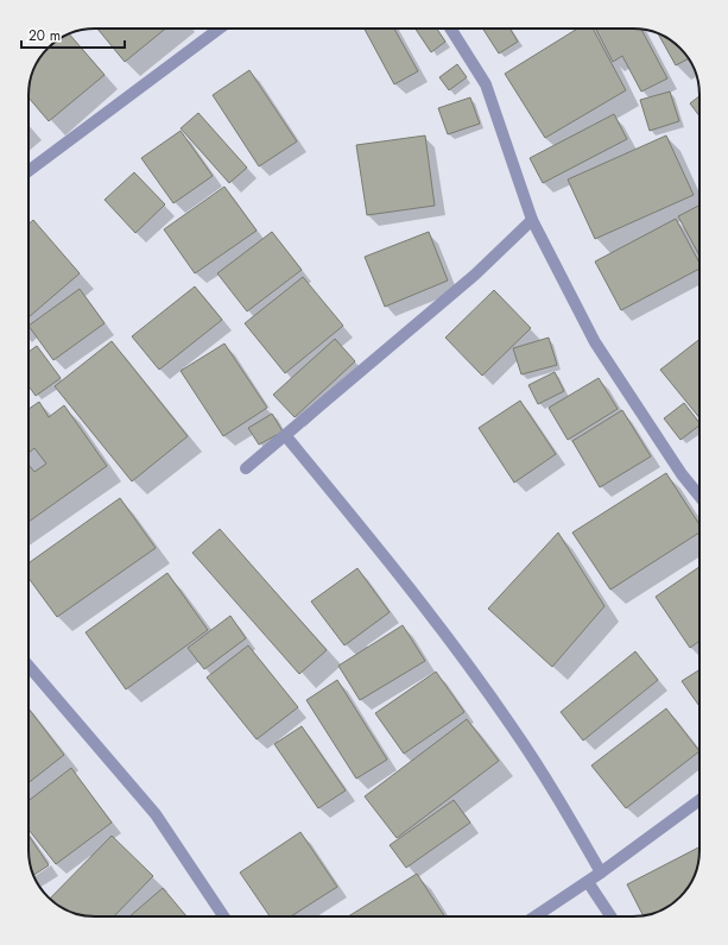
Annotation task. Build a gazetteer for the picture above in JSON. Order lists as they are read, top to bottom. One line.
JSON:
{"scale_bar":"20 m"}
